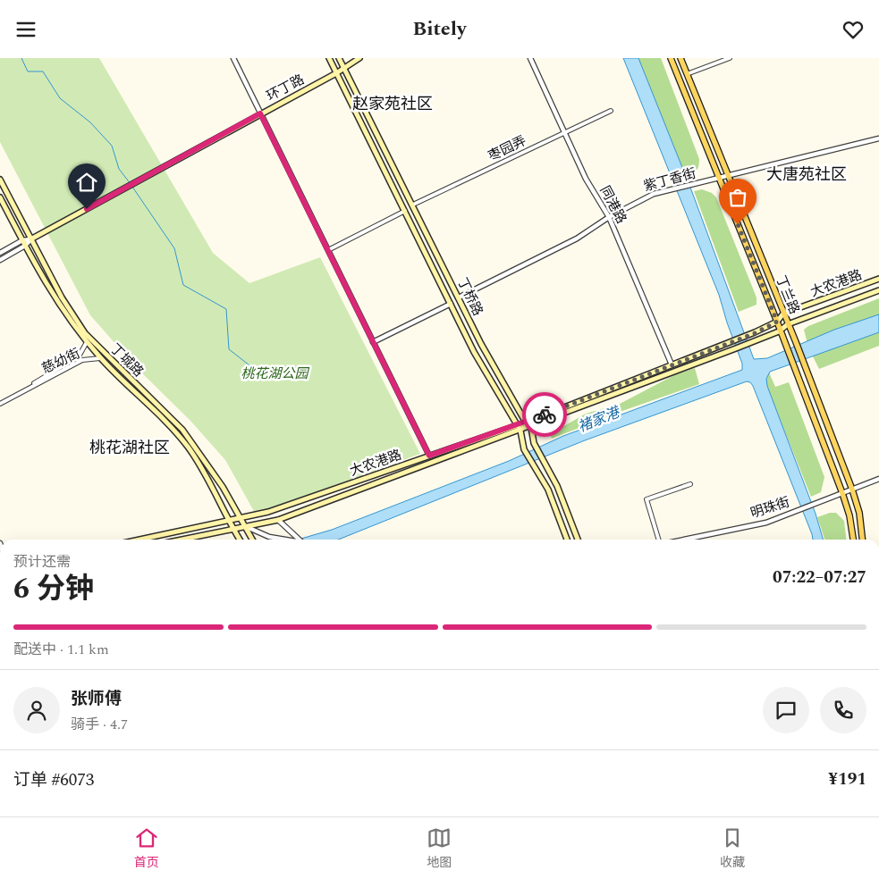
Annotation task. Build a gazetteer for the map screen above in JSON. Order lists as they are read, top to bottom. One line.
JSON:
{"streets":{"main road":["环丁路","大农港路","丁兰路","丁桥路","丁城路"],"street":["枣园弄","紫丁香街","同港路","慈幼街","明珠街"]},"crossings":[["环丁路","丁桥路"],["环丁路","丁城路"],["枣园弄","同港路"],["枣园弄","丁桥路"],["紫丁香街","同港路"],["紫丁香街","丁兰路"],["紫丁香街","丁桥路"],["同港路","大农港路"],["大农港路","丁兰路"],["大农港路","丁桥路"],["大农港路","丁城路"],["丁兰路","明珠街"],["丁城路","慈幼街"]],"districts":["赵家苑社区","大唐苑社区","桃花湖社区"],"water":["褚家港"],"parks":["桃花湖公园"],"page":{"header":"Bitely","heading":["6 分钟","预计还需","07:22–07:27"],"panel":["张师傅","骑手 · 4.7","订单 #6073","¥191"],"bar":"配送中 · 1.1 km","tabs":["首页","地图","收藏"]}}
